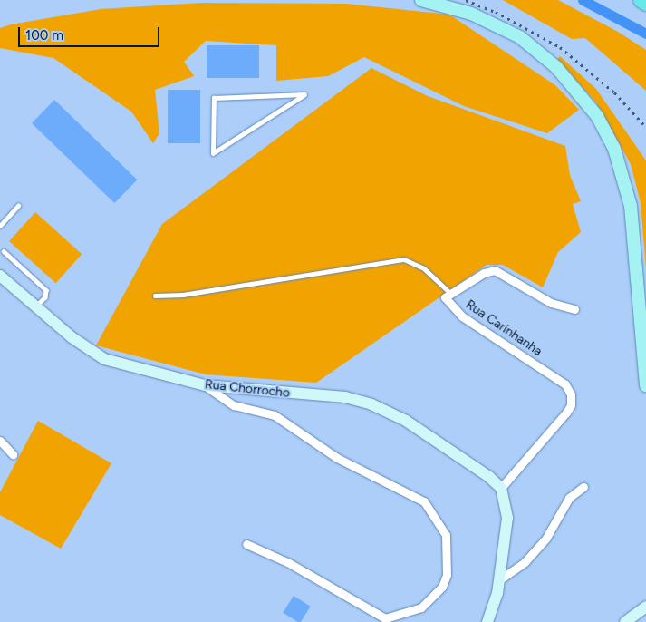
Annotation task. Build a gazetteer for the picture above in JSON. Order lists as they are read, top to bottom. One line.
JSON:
{"streets":{"street":["Rua Carinhanha","Rua Chorrocho"]},"crossings":[["Rua Carinhanha","Rua Chorrocho"]],"scale_bar":"100 m"}
